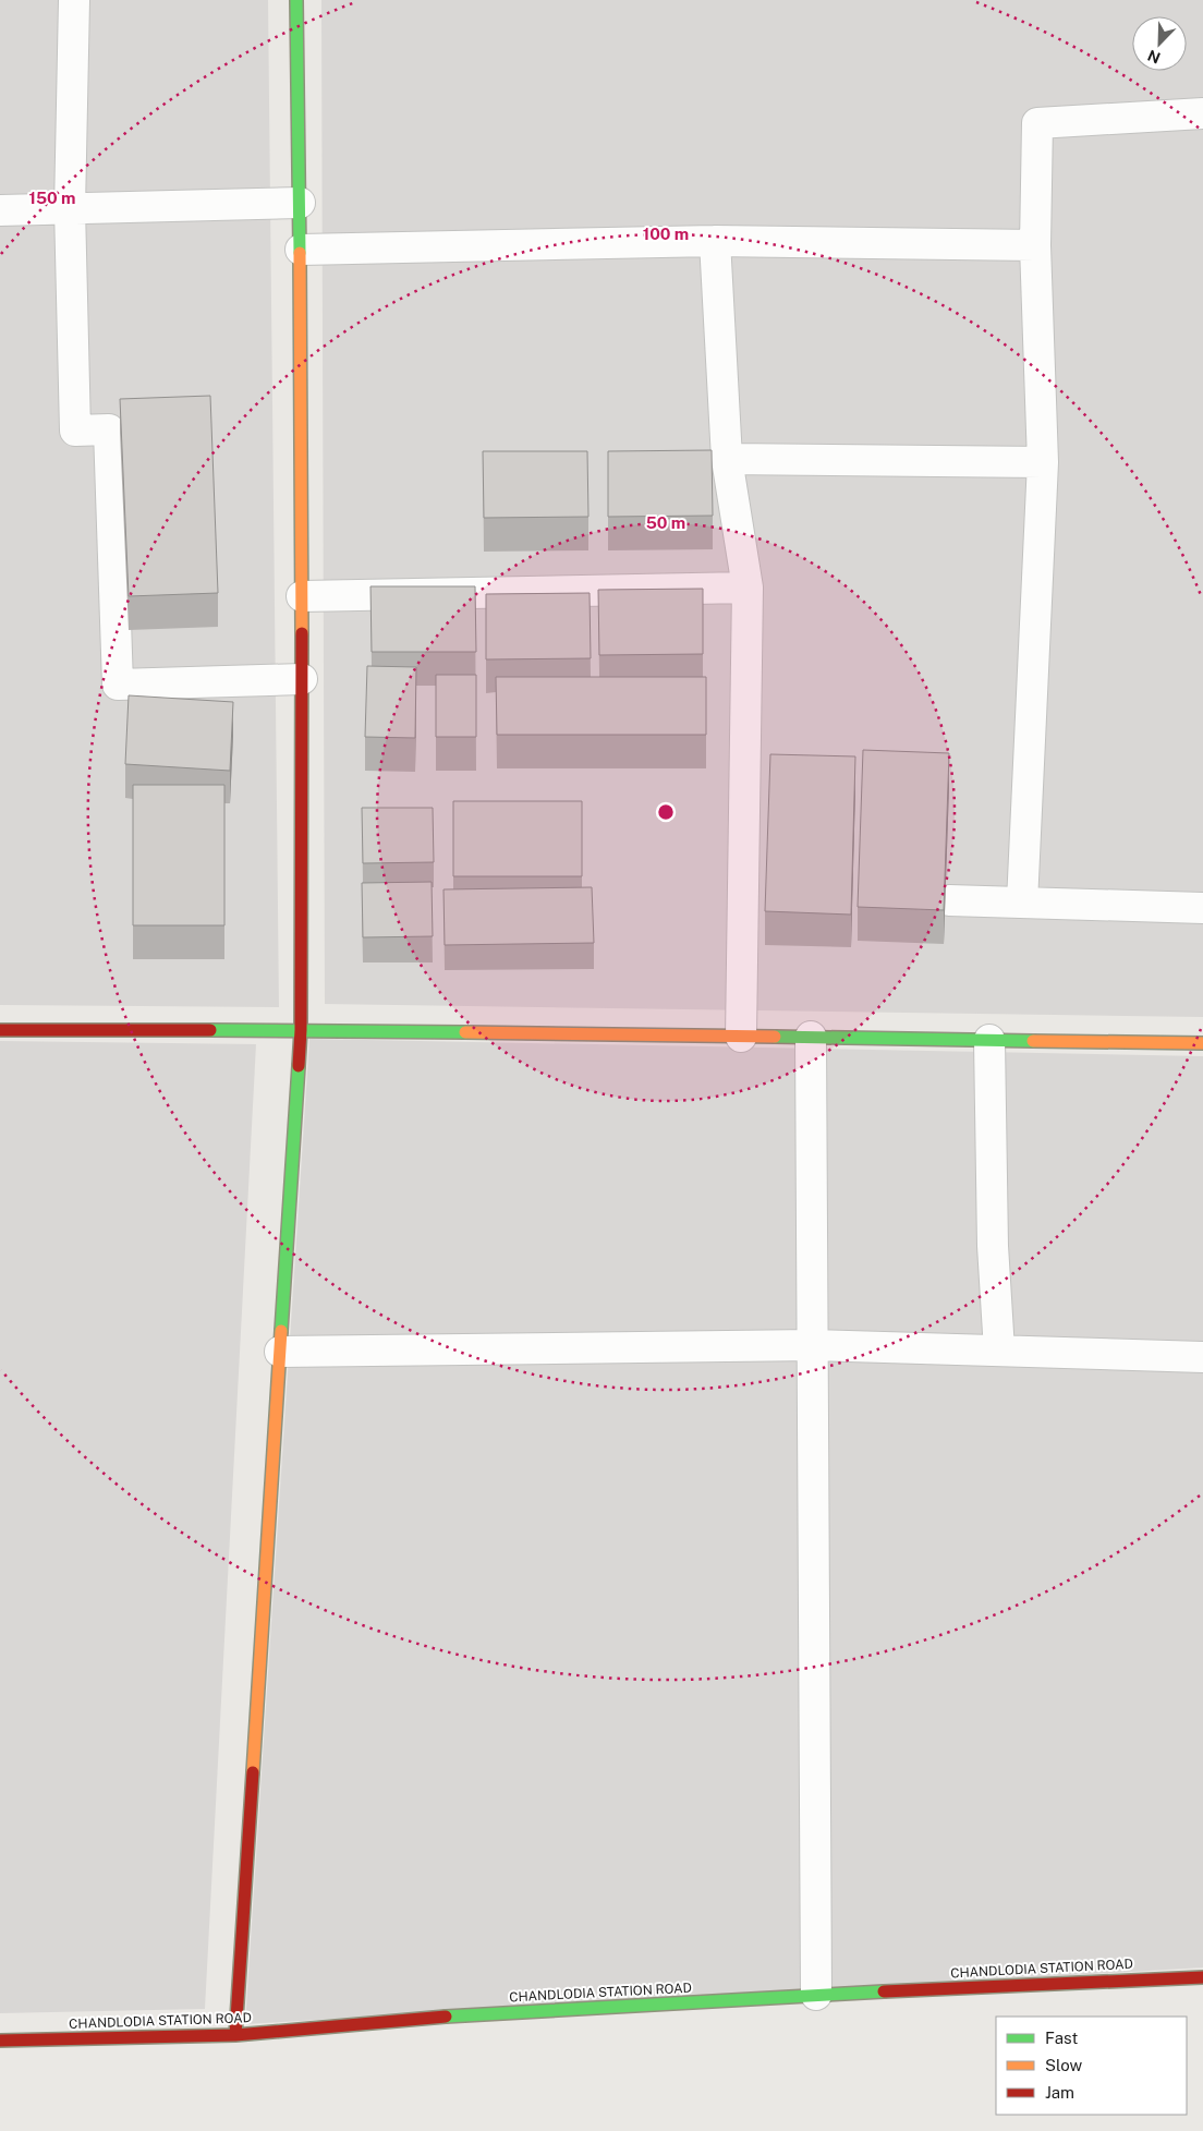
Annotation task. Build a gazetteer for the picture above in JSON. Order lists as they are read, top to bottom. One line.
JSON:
{"streets":{"street":["CHANDLODIA STATION ROAD"]},"legend":["Fast","Slow","Jam"],"north":"bottom left","rings":["150 m","100 m","50 m"]}
